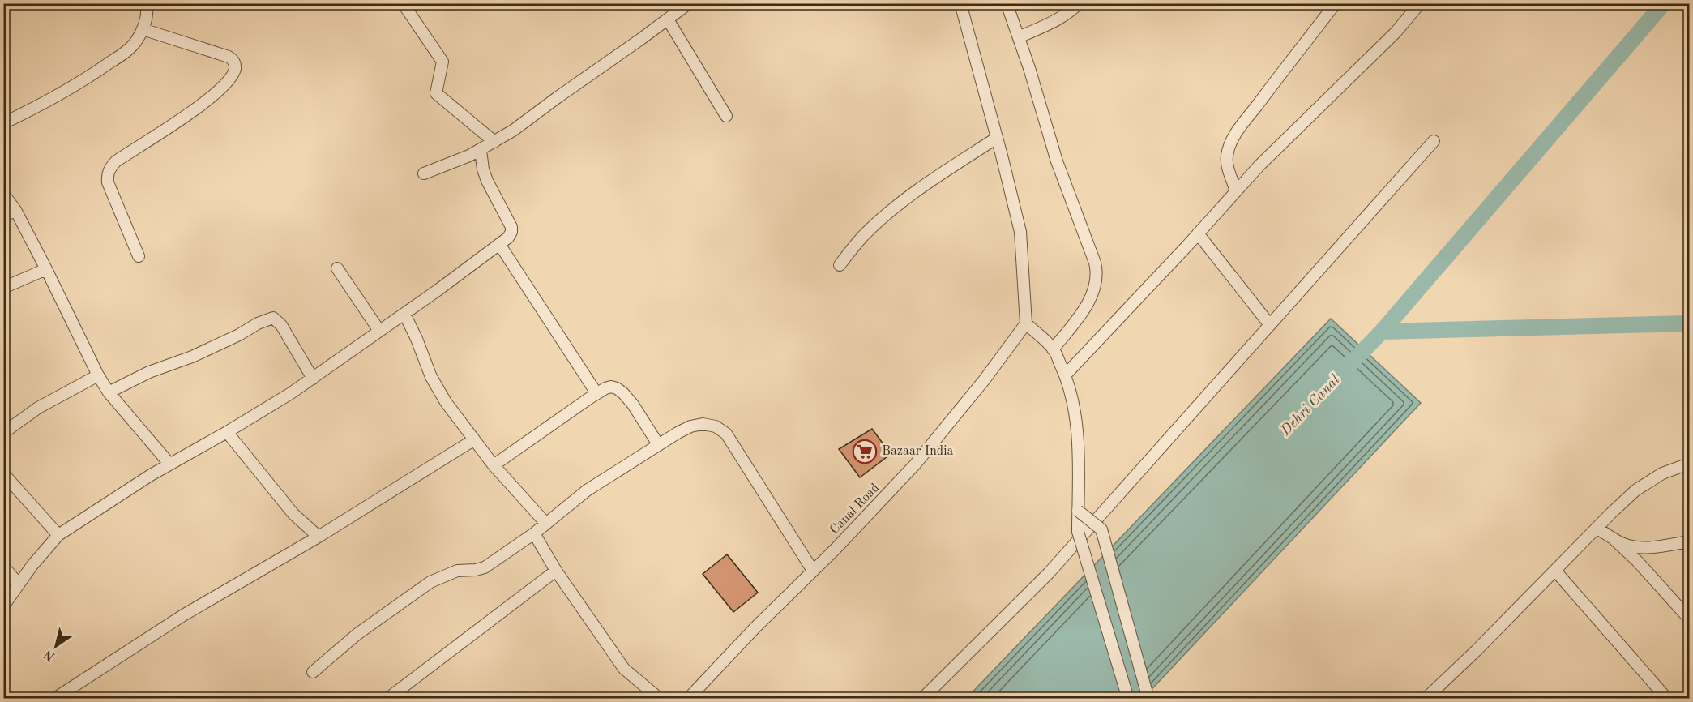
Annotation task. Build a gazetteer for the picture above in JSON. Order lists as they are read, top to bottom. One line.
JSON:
{"streets":{"street":["Canal Road"]},"water":["Dehri Canal"],"places":{"supermarket":["Bazaar India"]},"north":"bottom left"}
